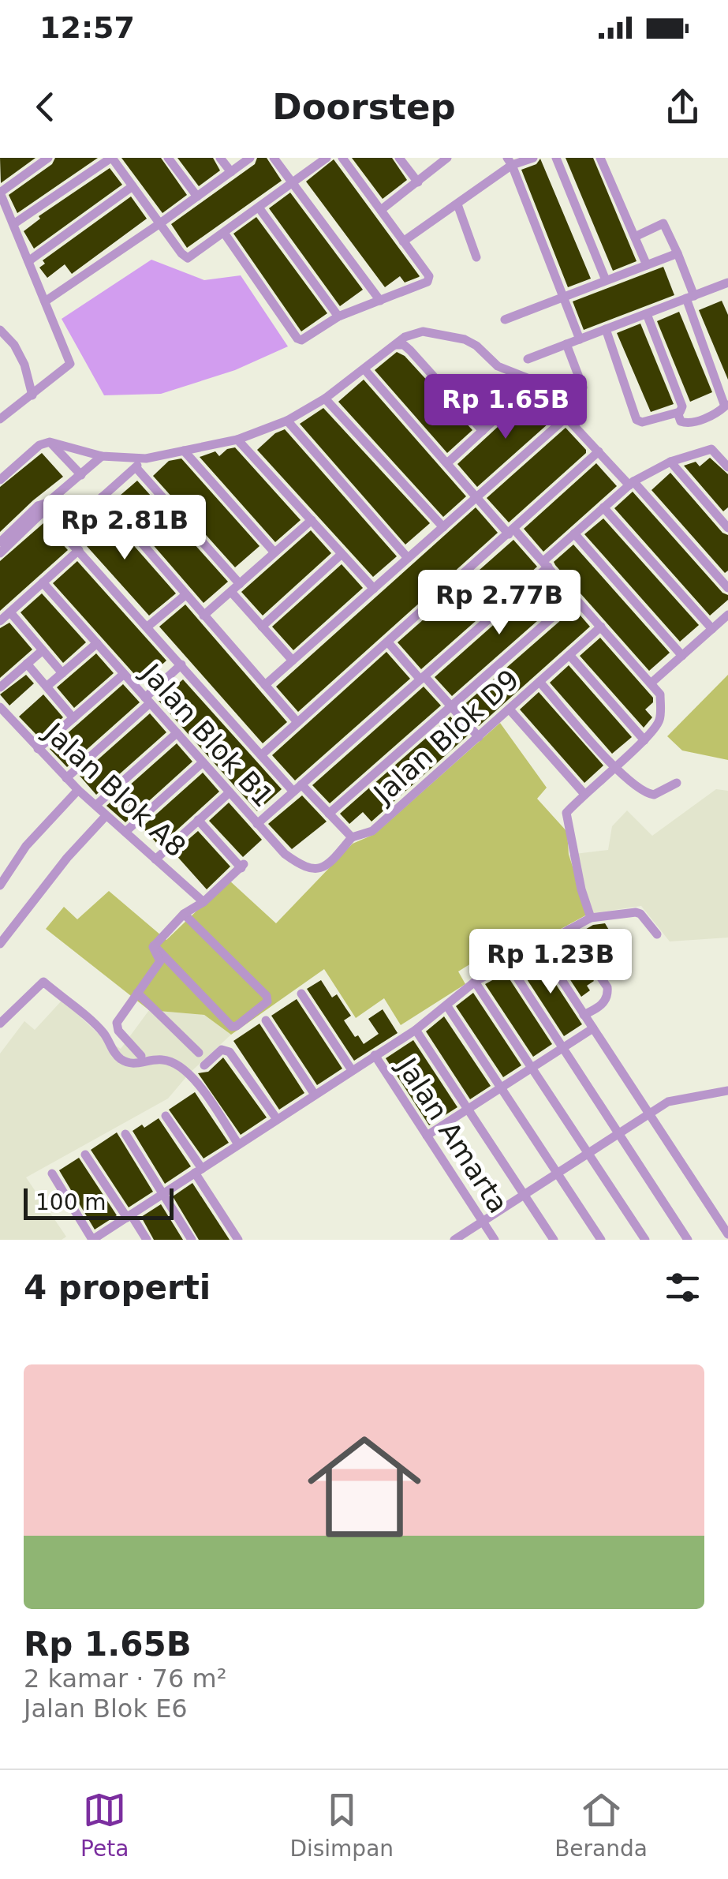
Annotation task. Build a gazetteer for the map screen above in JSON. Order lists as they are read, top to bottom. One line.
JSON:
{"streets":{"street":["Jalan Blok B1","Jalan Blok D9","Jalan Blok A8","Jalan Amarta"]},"crossings":[["Jalan Blok B1","Jalan Blok D9"]],"scale_bar":"100 m","page":{"status":"12:57","header":"Doorstep","price":["Rp 1.65B","Rp 2.81B","Rp 2.77B","Rp 1.23B"],"scale":"100 m","heading":"4 properti","list":[{"name":"Rp 1.65B","note":"2 kamar · 76 m² · Jalan Blok E6"}],"tabs":["Peta","Disimpan","Beranda"]}}
